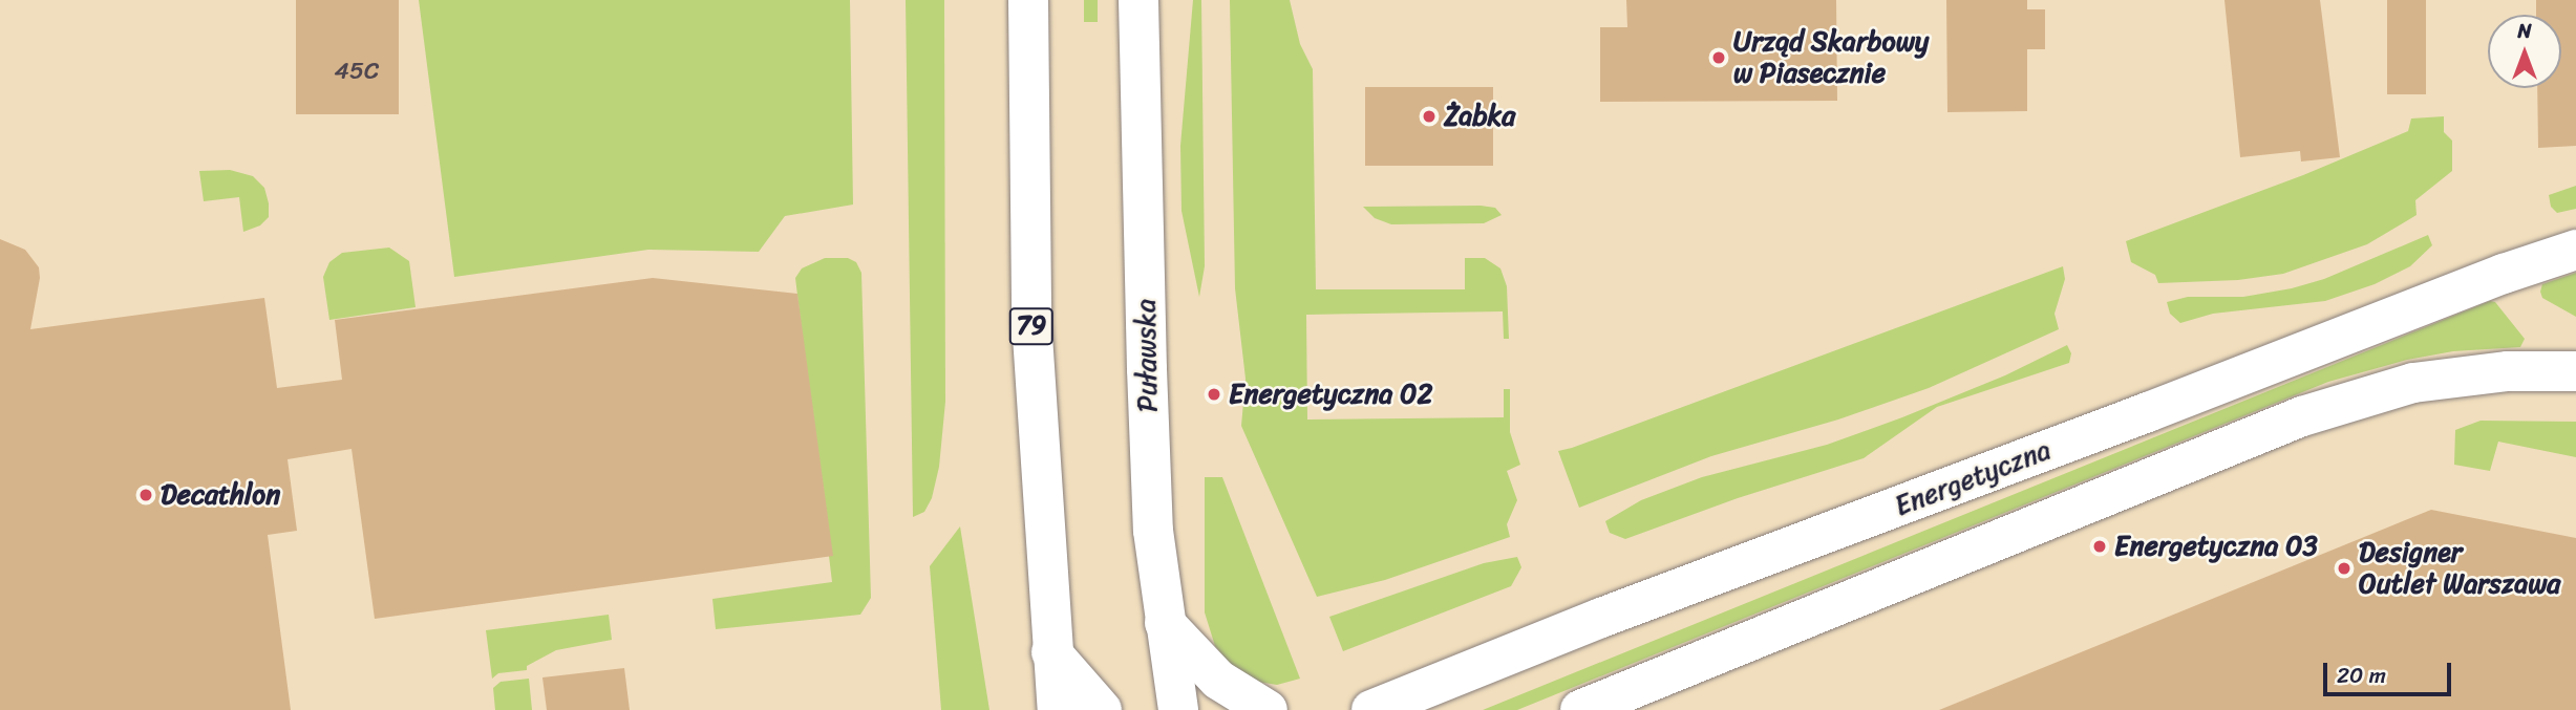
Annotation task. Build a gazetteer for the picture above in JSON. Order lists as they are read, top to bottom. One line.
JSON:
{"streets":{"street":["79","Puławska","Energetyczna"]},"places":["Urząd Skarbowy w Piasecznie","Żabka","Energetyczna 02","Decathlon","Energetyczna 03","Designer Outlet Warszawa"],"house_numbers":["45C"],"scale_bar":"20 m","north":"top"}
